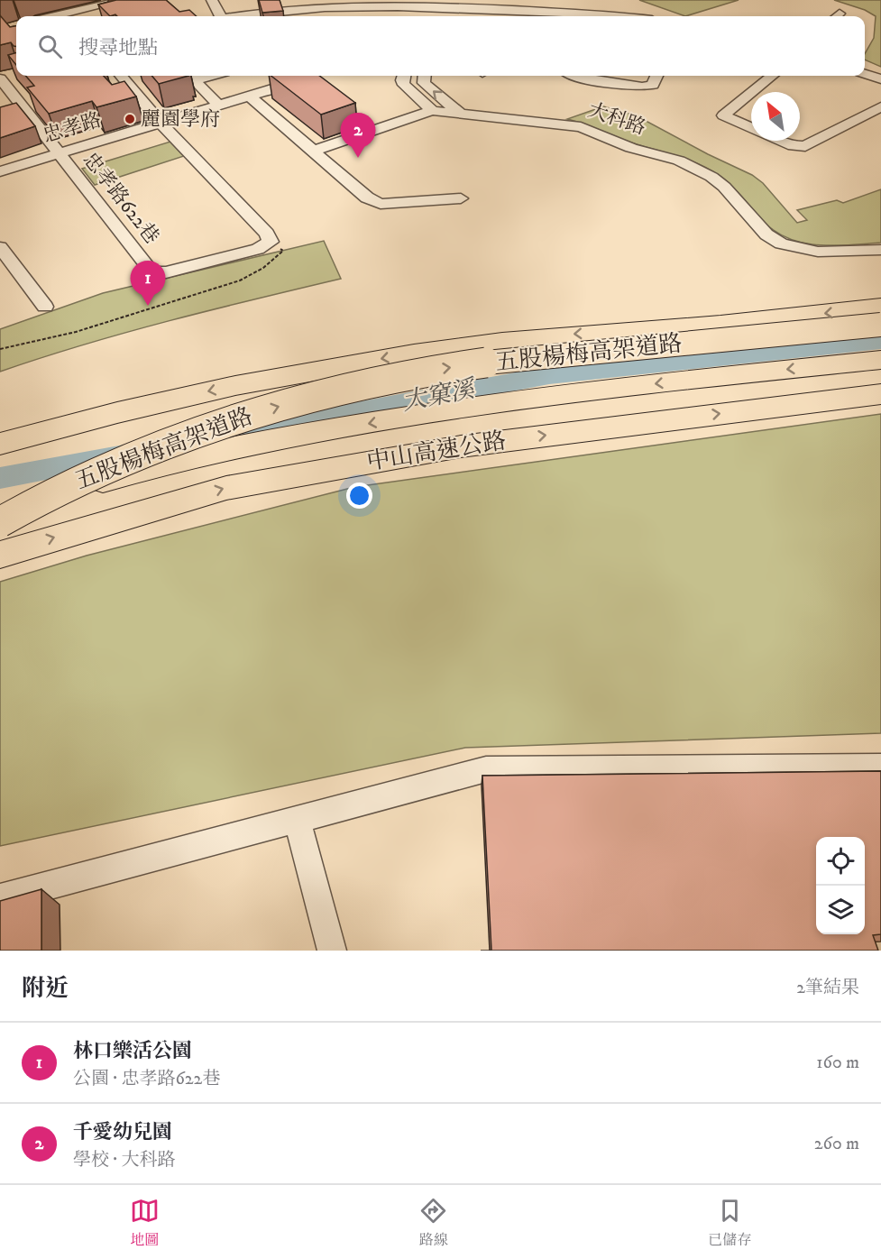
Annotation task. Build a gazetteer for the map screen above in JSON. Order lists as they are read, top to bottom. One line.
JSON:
{"streets":{"highway":["五股楊梅高架道路","中山高速公路"],"street":["大科路","忠孝路","忠孝路622巷"]},"crossings":[["忠孝路","忠孝路622巷"]],"water":["大窠溪"],"places":["麗園學府"],"north":"top left","page":{"search":"搜尋地點","pins":["2","1"],"heading":["附近","2筆結果"],"list":[{"mark":"1","name":"林口樂活公園","note":"公園 · 忠孝路622巷","value":"160 m"},{"mark":"2","name":"千愛幼兒園","note":"學校 · 大科路","value":"260 m"}],"nav":["地圖","路線","已儲存"]}}
